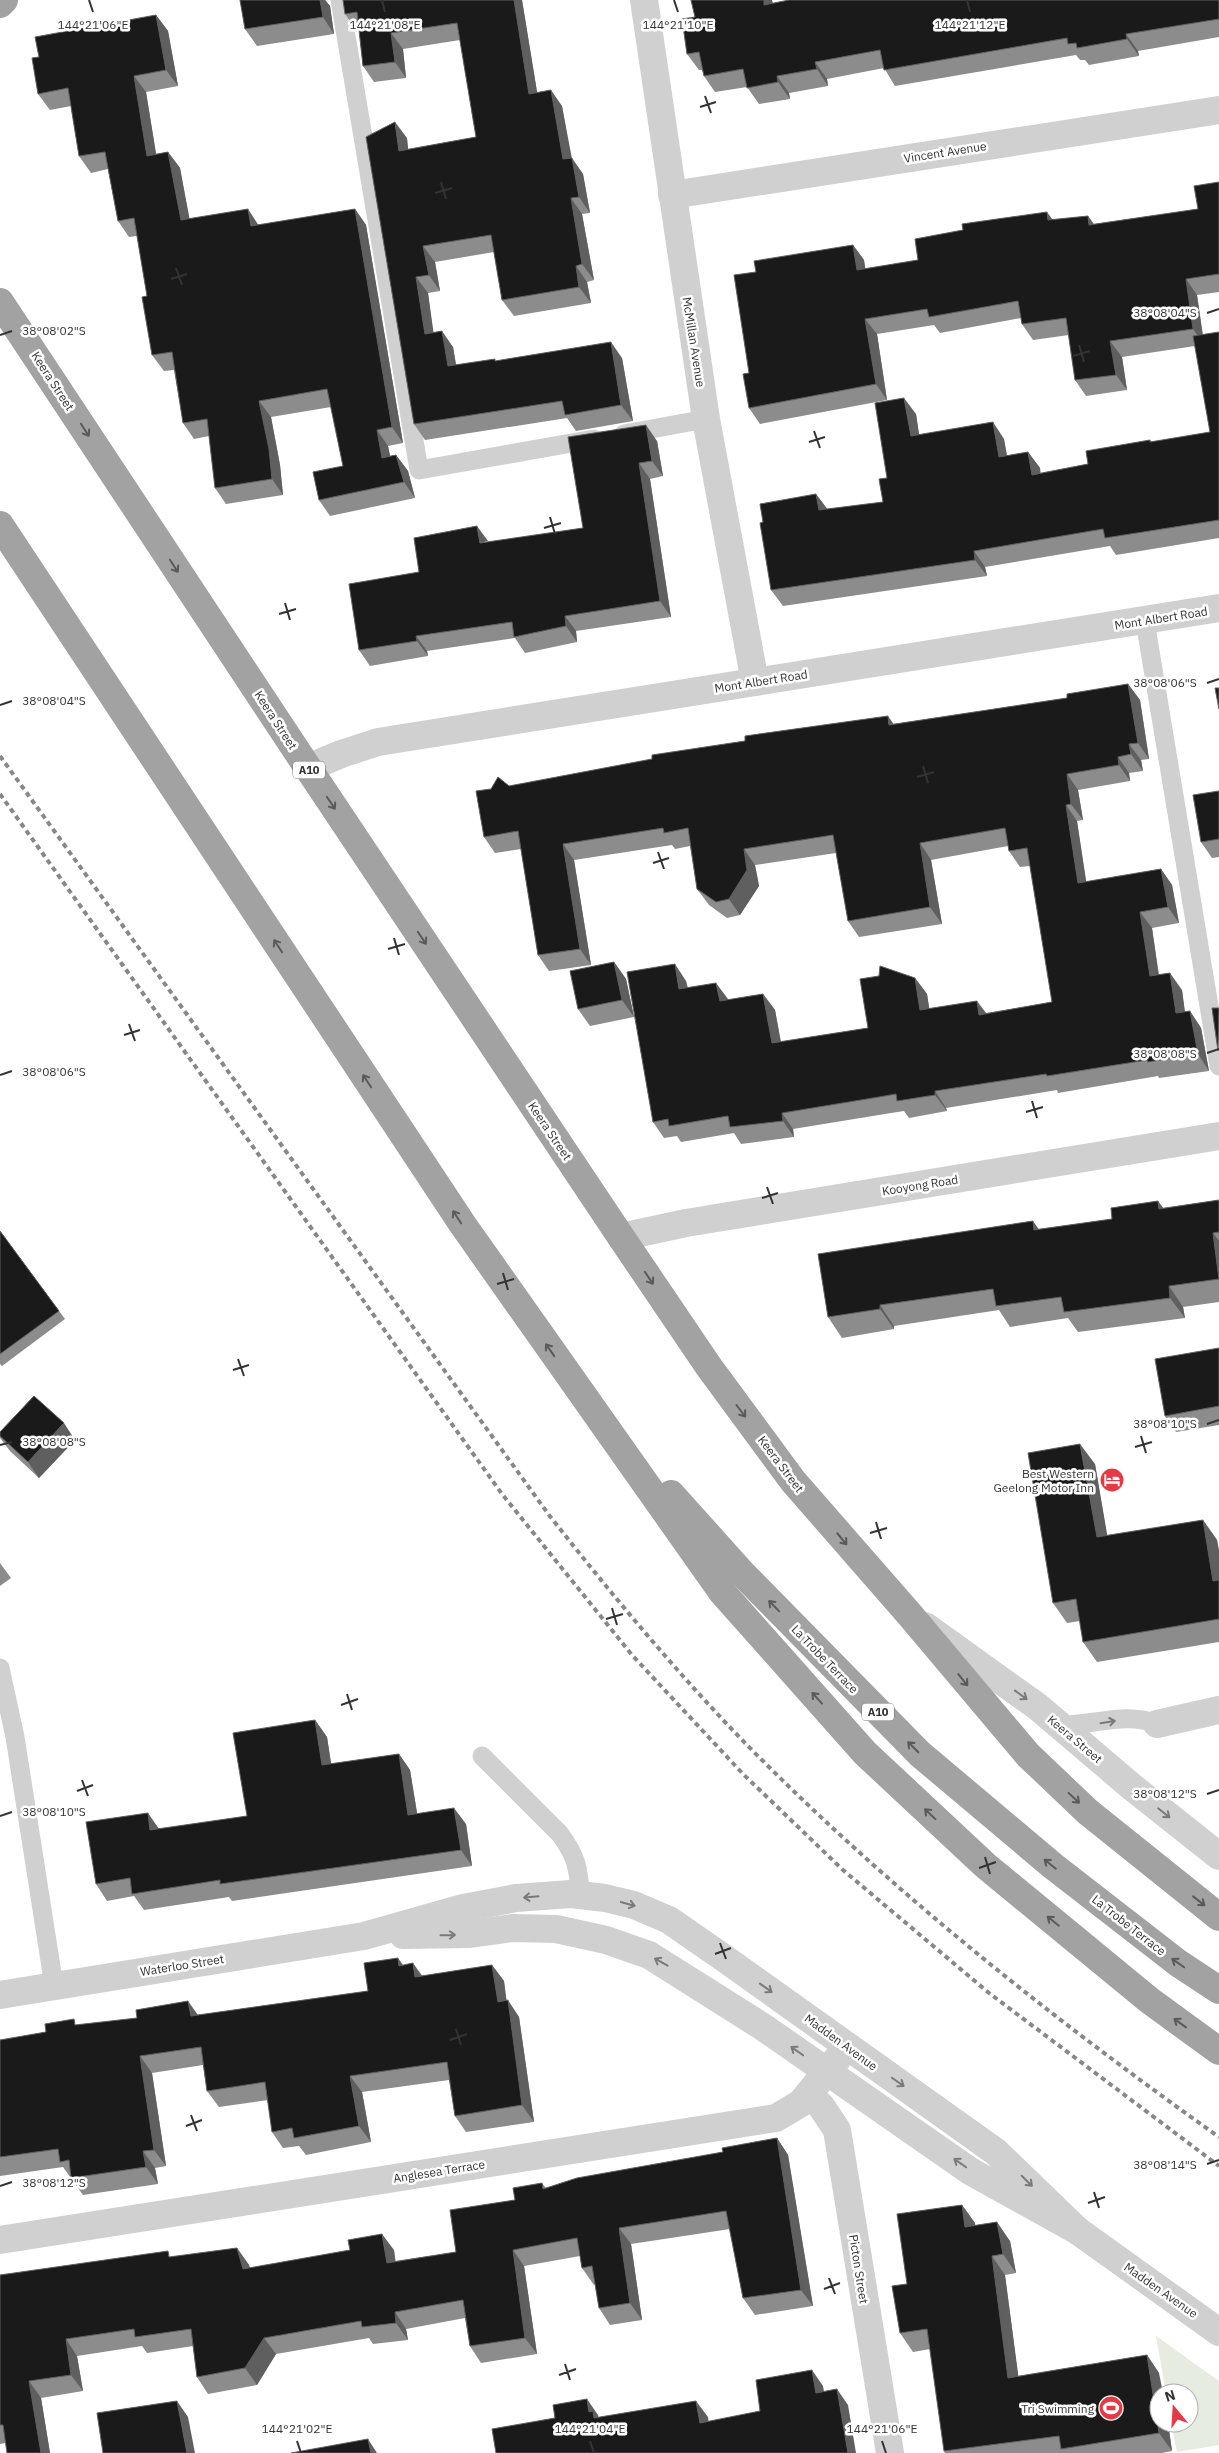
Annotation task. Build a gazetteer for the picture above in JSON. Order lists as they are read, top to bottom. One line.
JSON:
{"streets":{"highway":["Keera Street","A10","La Trobe Terrace"],"street":["Vincent Avenue","McMillan Avenue","Mont Albert Road","Kooyong Road","Waterloo Street","Madden Avenue","Anglesea Terrace","Picton Street"]},"crossings":[["Vincent Avenue","McMillan Avenue"],["McMillan Avenue","Mont Albert Road"],["Keera Street","Mont Albert Road"],["Keera Street","A10"],["Keera Street","Kooyong Road"],["A10","La Trobe Terrace"],["Waterloo Street","Madden Avenue"],["Madden Avenue","Anglesea Terrace"],["Anglesea Terrace","Picton Street"]],"places":{"hotel":["Best Western Geelong Motor Inn"],"sports":["Tri Swimming"]},"north":"top","coordinates":["144°21'06\"E","144°21'08\"E","144°21'10\"E","144°21'12\"E","38°08'04\"S","38°08'02\"S","38°08'06\"S","38°08'08\"S","38°08'10\"S","38°08'12\"S","38°08'14\"S","144°21'02\"E","144°21'04\"E"]}
